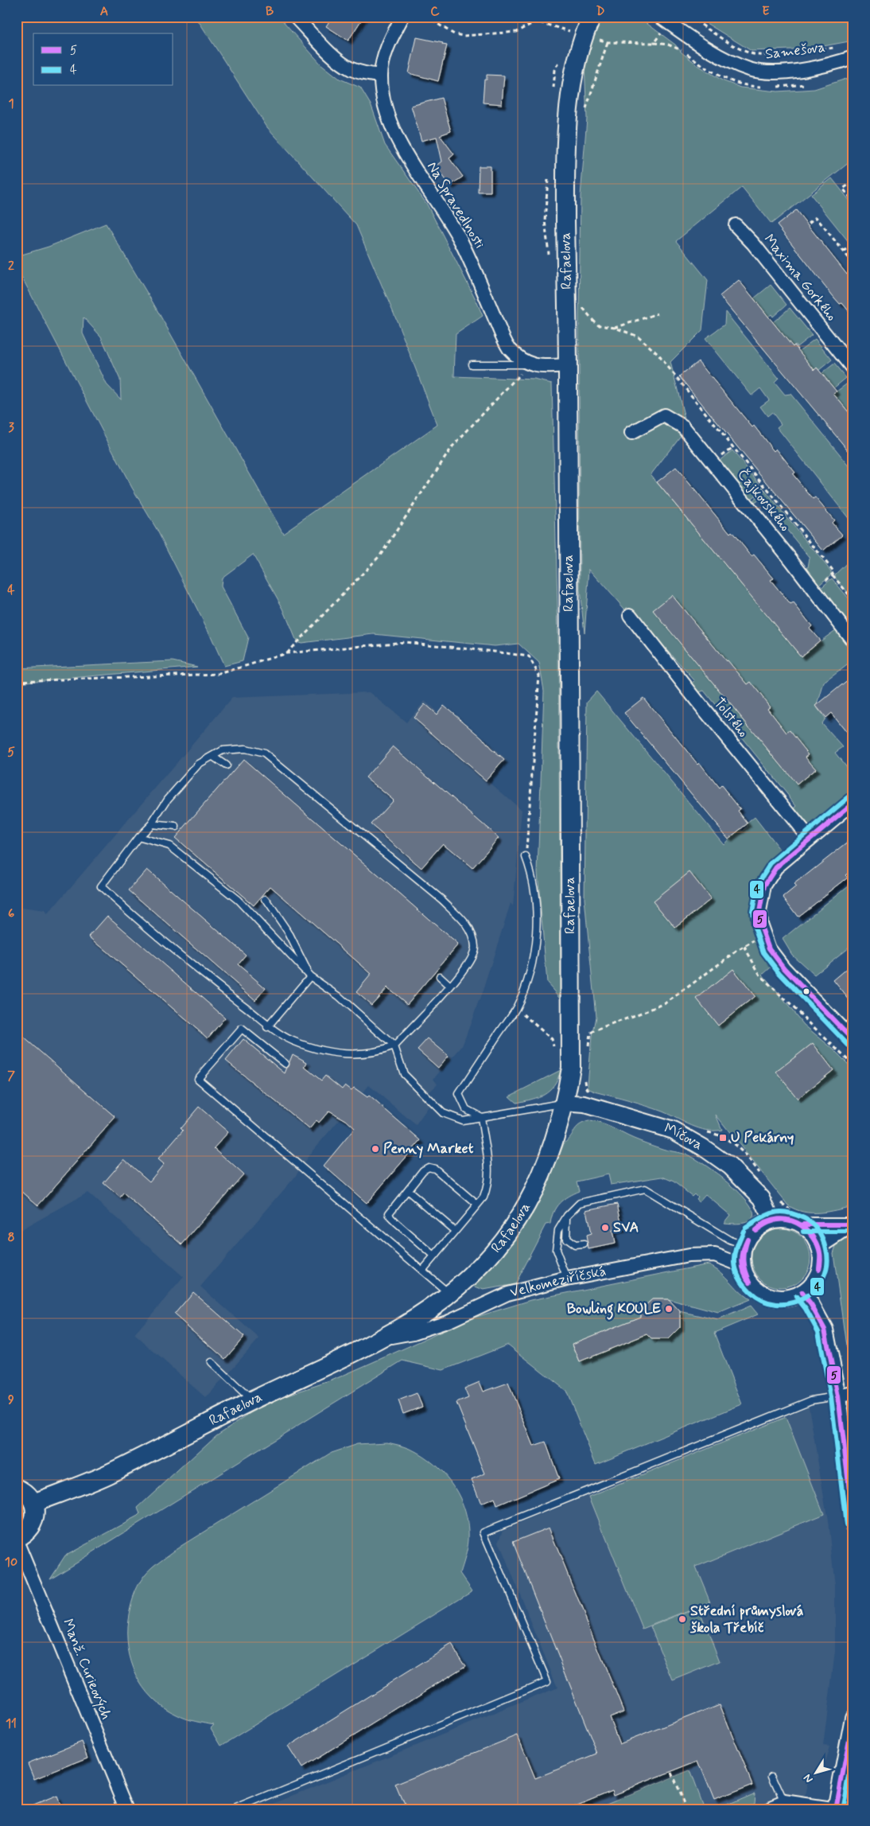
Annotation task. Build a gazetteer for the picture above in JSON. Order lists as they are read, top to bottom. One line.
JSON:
{"streets":{"main road":["Rafaelova"],"street":["Samešova","Na Spravedlnosti","Maxima Gorkého","Čajkovského","Tolstého","Míčova","Velkomeziříčská","Manž. Curieových"]},"crossings":[["Na Spravedlnosti","Rafaelova"],["Rafaelova","Míčova"],["Rafaelova","Velkomeziříčská"],["Míčova","Velkomeziříčská"]],"places":{"transit":["U Pekárny"],"other":["Penny Market","SVA","Bowling KOULE","Střední průmyslová škola Třebíč"]},"lines":["transit line 4","transit line 5"],"legend":["5","4"],"north":"bottom left","grid":{"columns":["A","B","C","D","E"],"rows":["1","2","3","4","5","6","7","8","9","10","11"]}}
